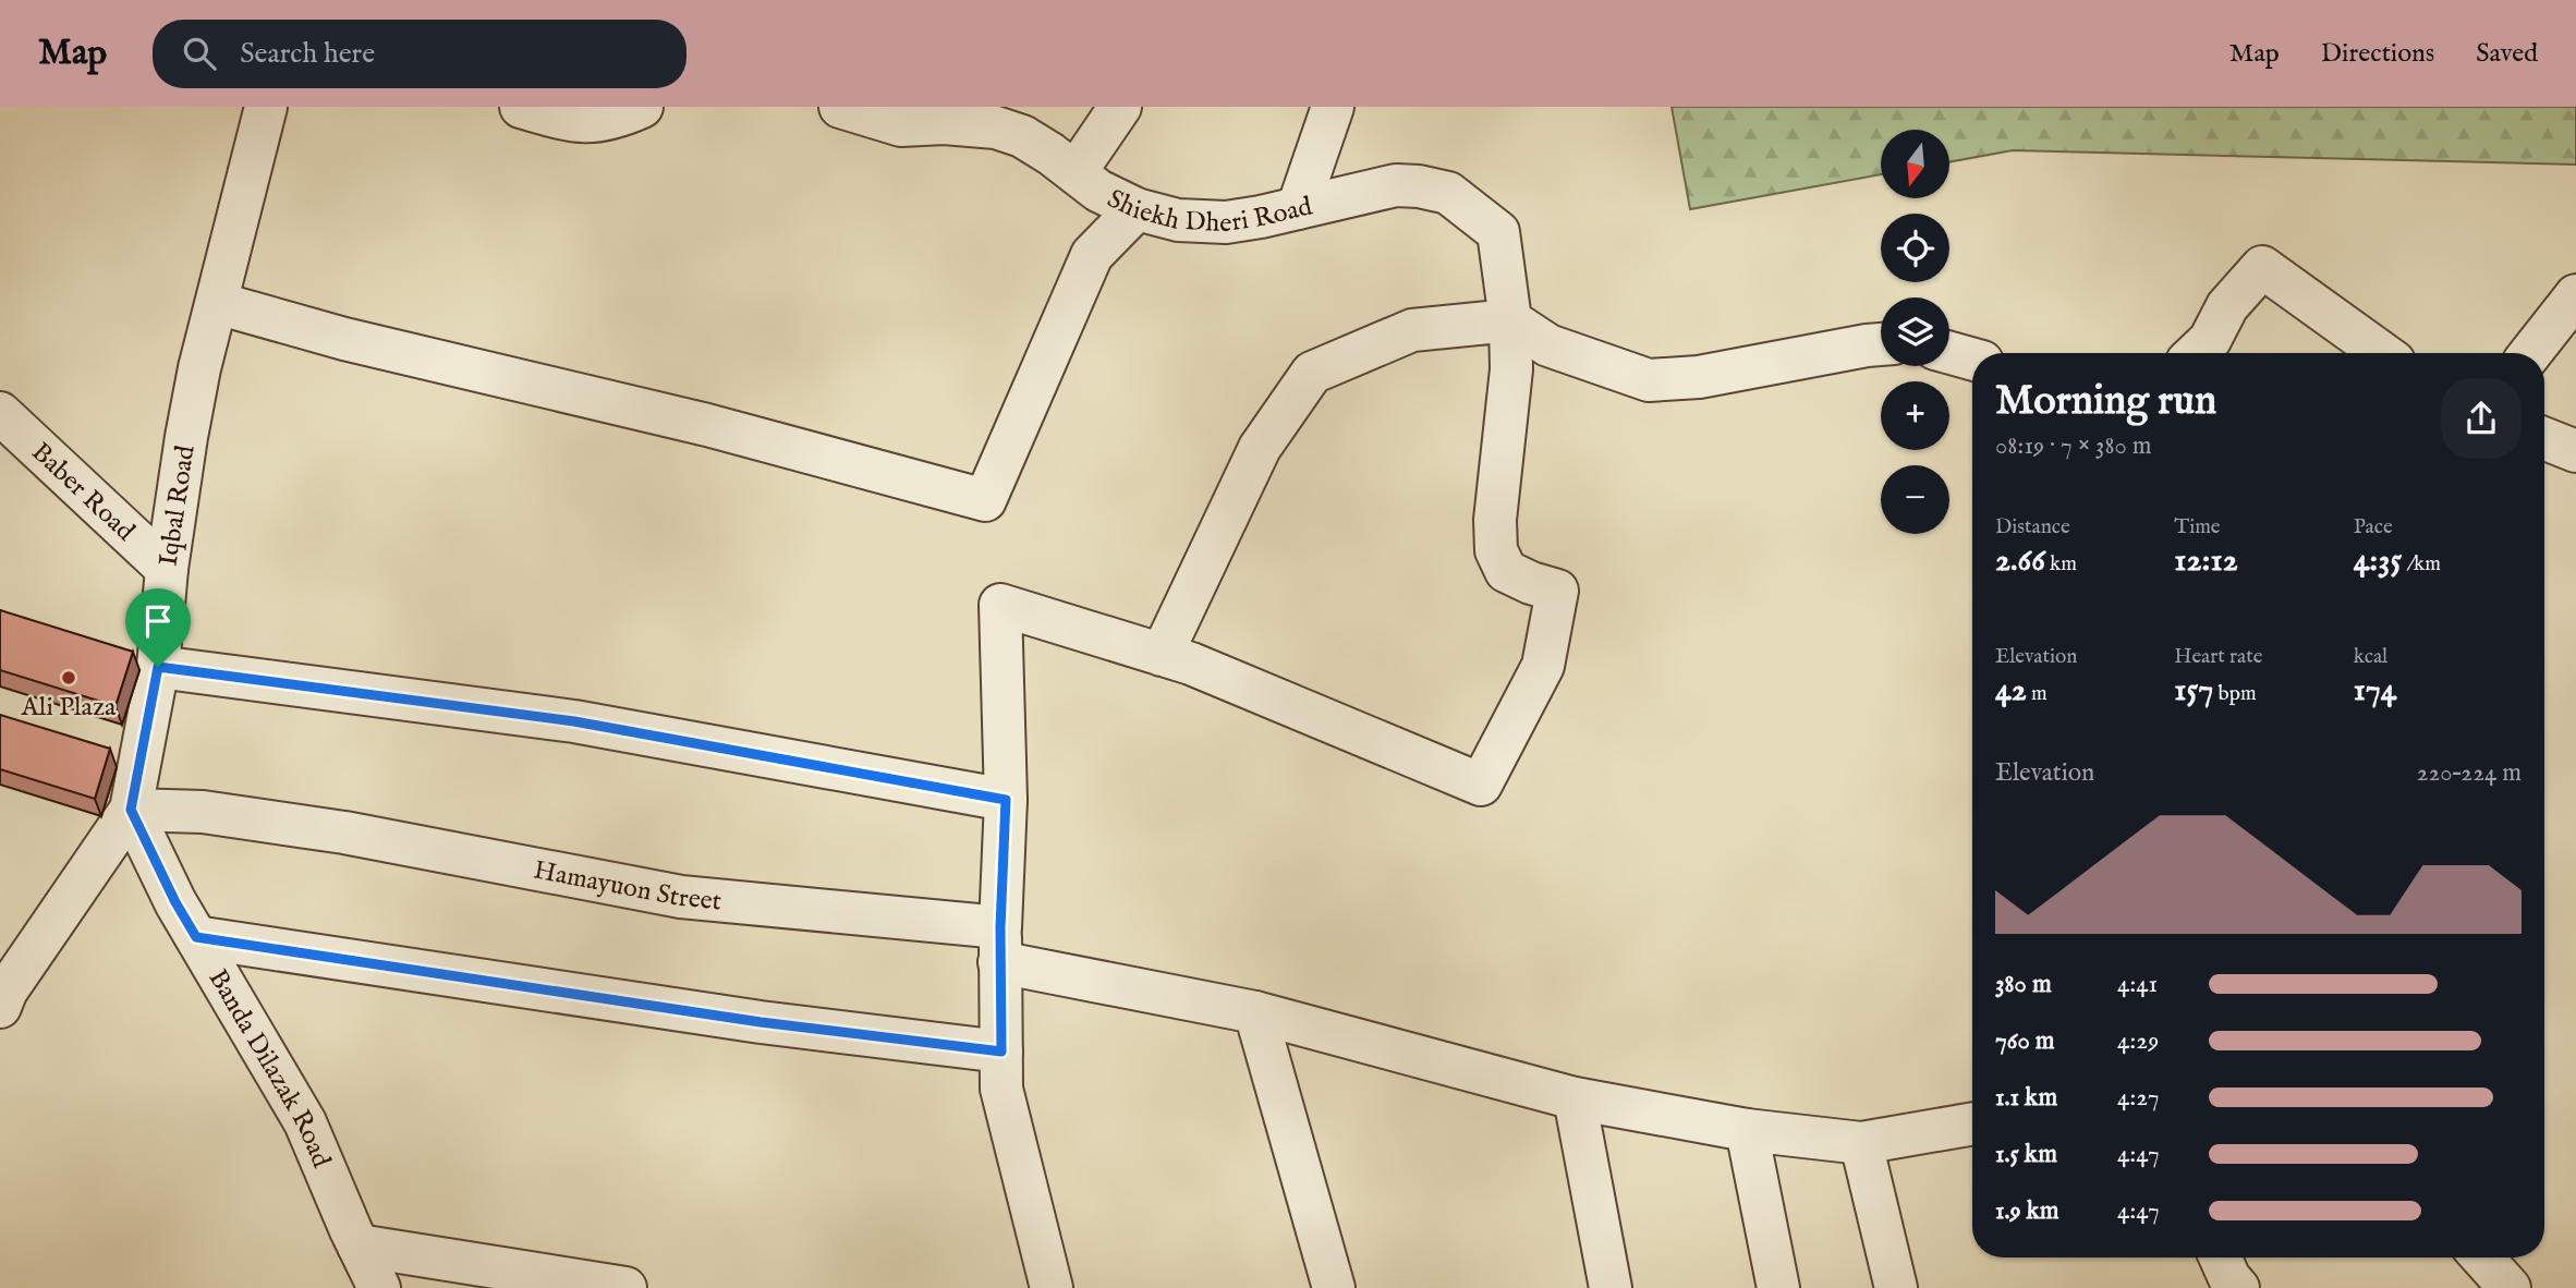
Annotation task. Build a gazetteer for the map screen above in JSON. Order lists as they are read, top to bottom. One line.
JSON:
{"streets":{"street":["Shiekh Dheri Road","Baber Road","Iqbal Road","Hamayuon Street","Banda Dilazak Road"]},"crossings":[["Baber Road","Iqbal Road"],["Iqbal Road","Hamayuon Street"],["Iqbal Road","Banda Dilazak Road"],["Hamayuon Street","Banda Dilazak Road"]],"places":["Ali Plaza"],"north":"bottom","page":{"header":"Map","search":"Search here","nav":["Map","Directions","Saved"],"map_buttons":["+","−"],"heading":["Morning run","08:19 · 7 × 380 m"],"stats":[["Distance","2.66 km"],["Time","12:12"],["Pace","4:35 /km"],["Elevation","42 m"],["Heart rate","157 bpm"],["kcal","174"]],"chart":["Elevation","220–224 m"],"list":[{"name":"380 m","note":"4:41"},{"name":"760 m","note":"4:29"},{"name":"1.1 km","note":"4:27"},{"name":"1.5 km","note":"4:47"},{"name":"1.9 km","note":"4:47"}]}}
